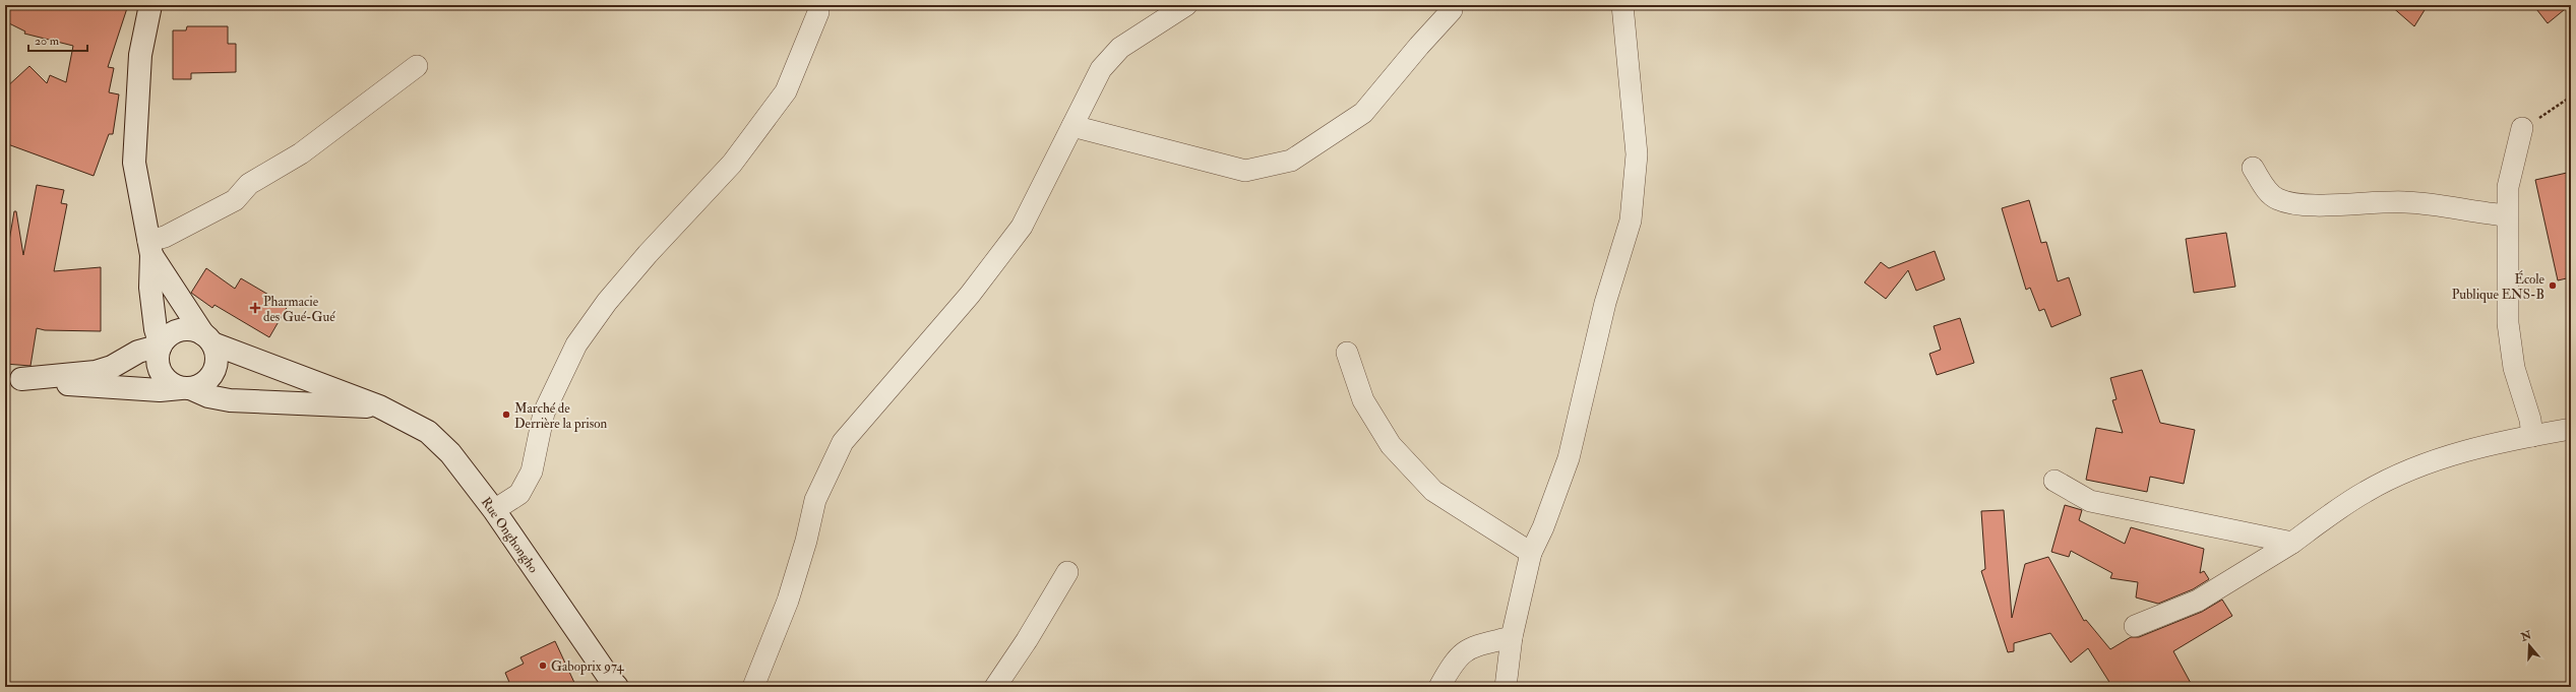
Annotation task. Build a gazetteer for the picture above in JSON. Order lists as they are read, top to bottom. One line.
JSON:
{"streets":{"main road":["Rue Onghongho"]},"places":{"other":["École Publique ENS-B","Marché de Derrière la prison","Gaboprix 974"],"health":["Pharmacie des Gué-Gué"]},"scale_bar":"20 m","north":"top"}
